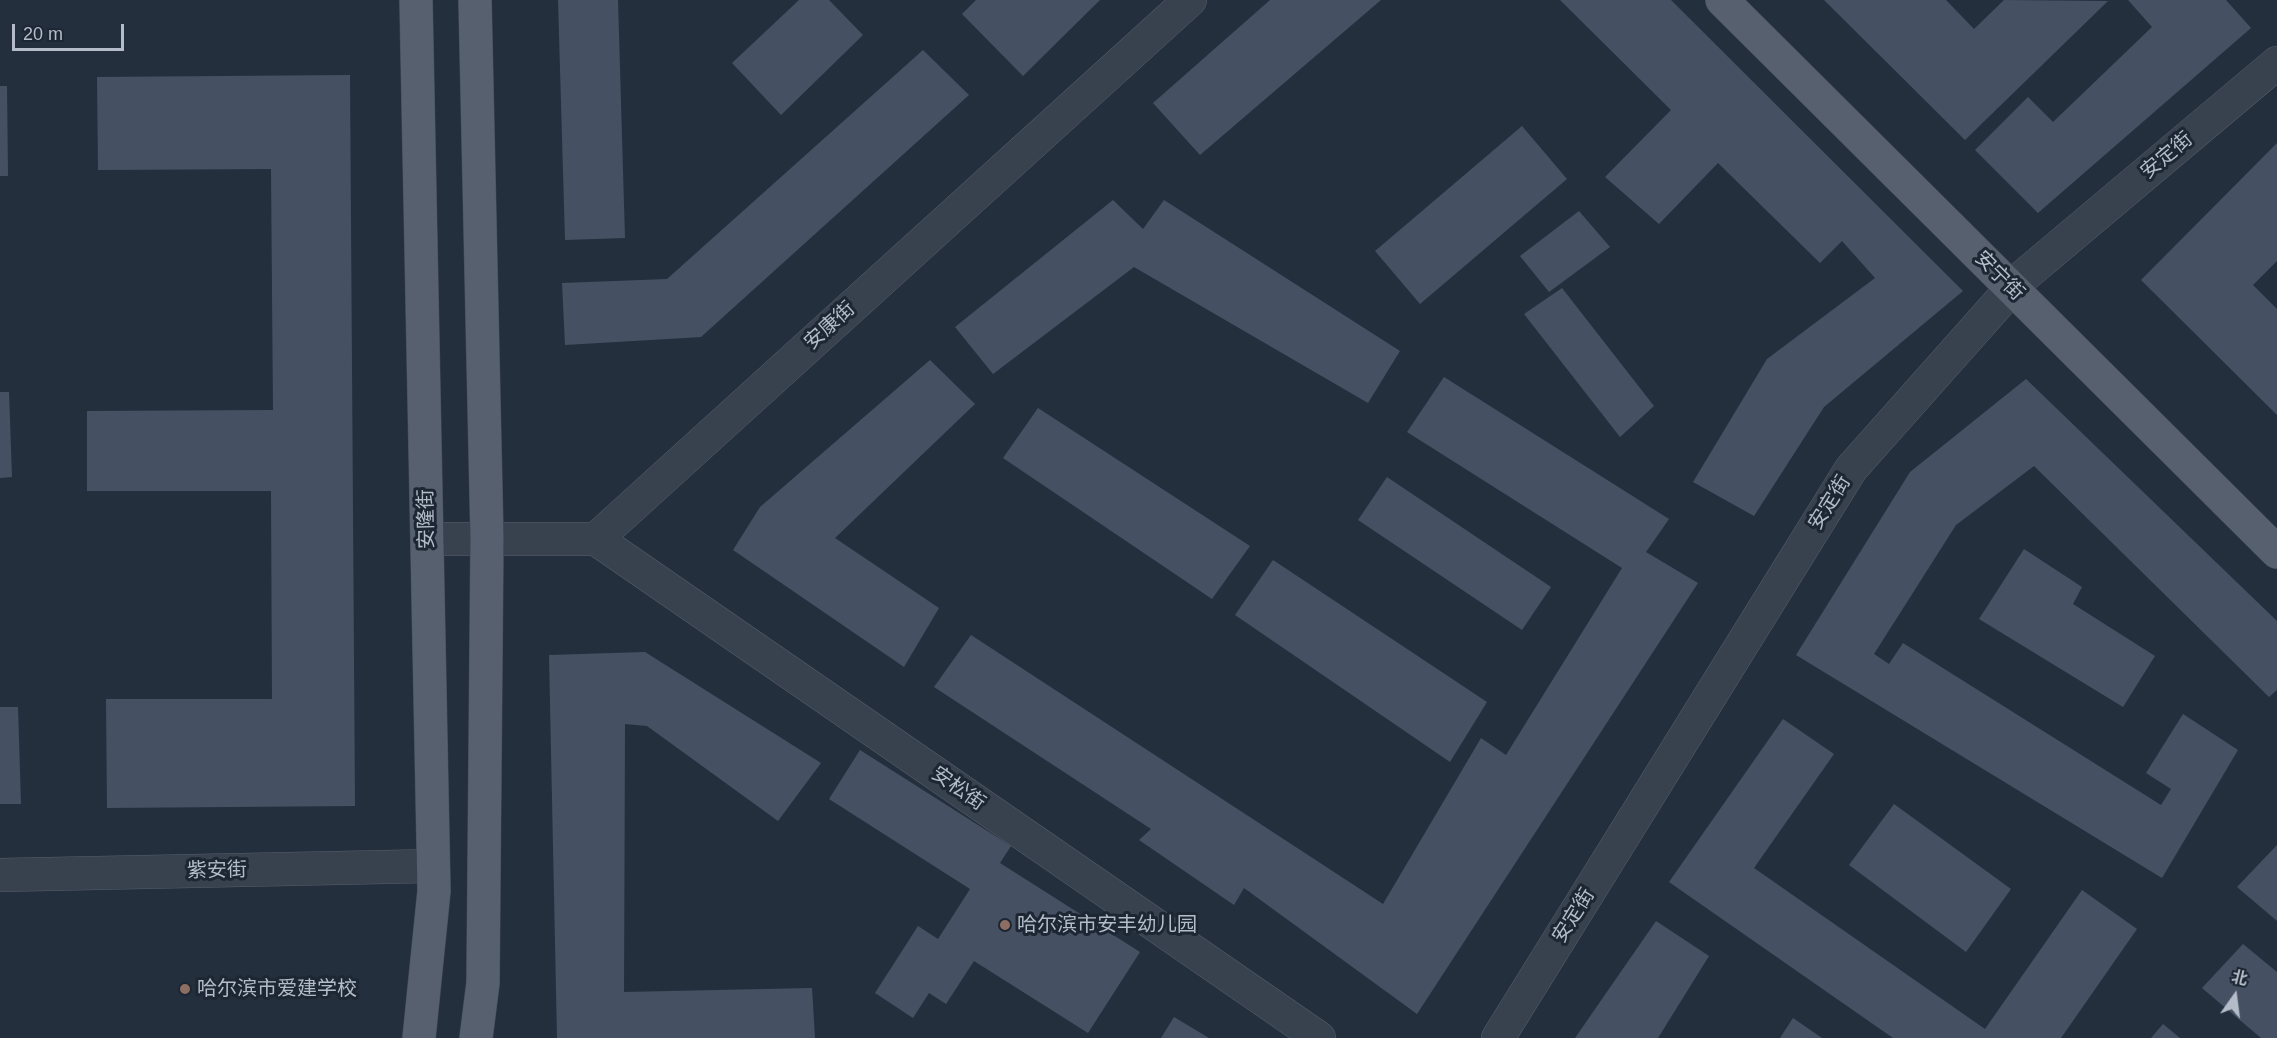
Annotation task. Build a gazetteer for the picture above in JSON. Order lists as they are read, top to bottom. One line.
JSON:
{"streets":{"main road":["安宁街","安隆街"],"street":["安定街","安康街","安松街","紫安街"]},"crossings":[["安定街","安宁街"],["安康街","安松街"],["安隆街","紫安街"]],"places":["哈尔滨市安丰幼儿园","哈尔滨市爱建学校"],"scale_bar":"20 m","north":"top"}
